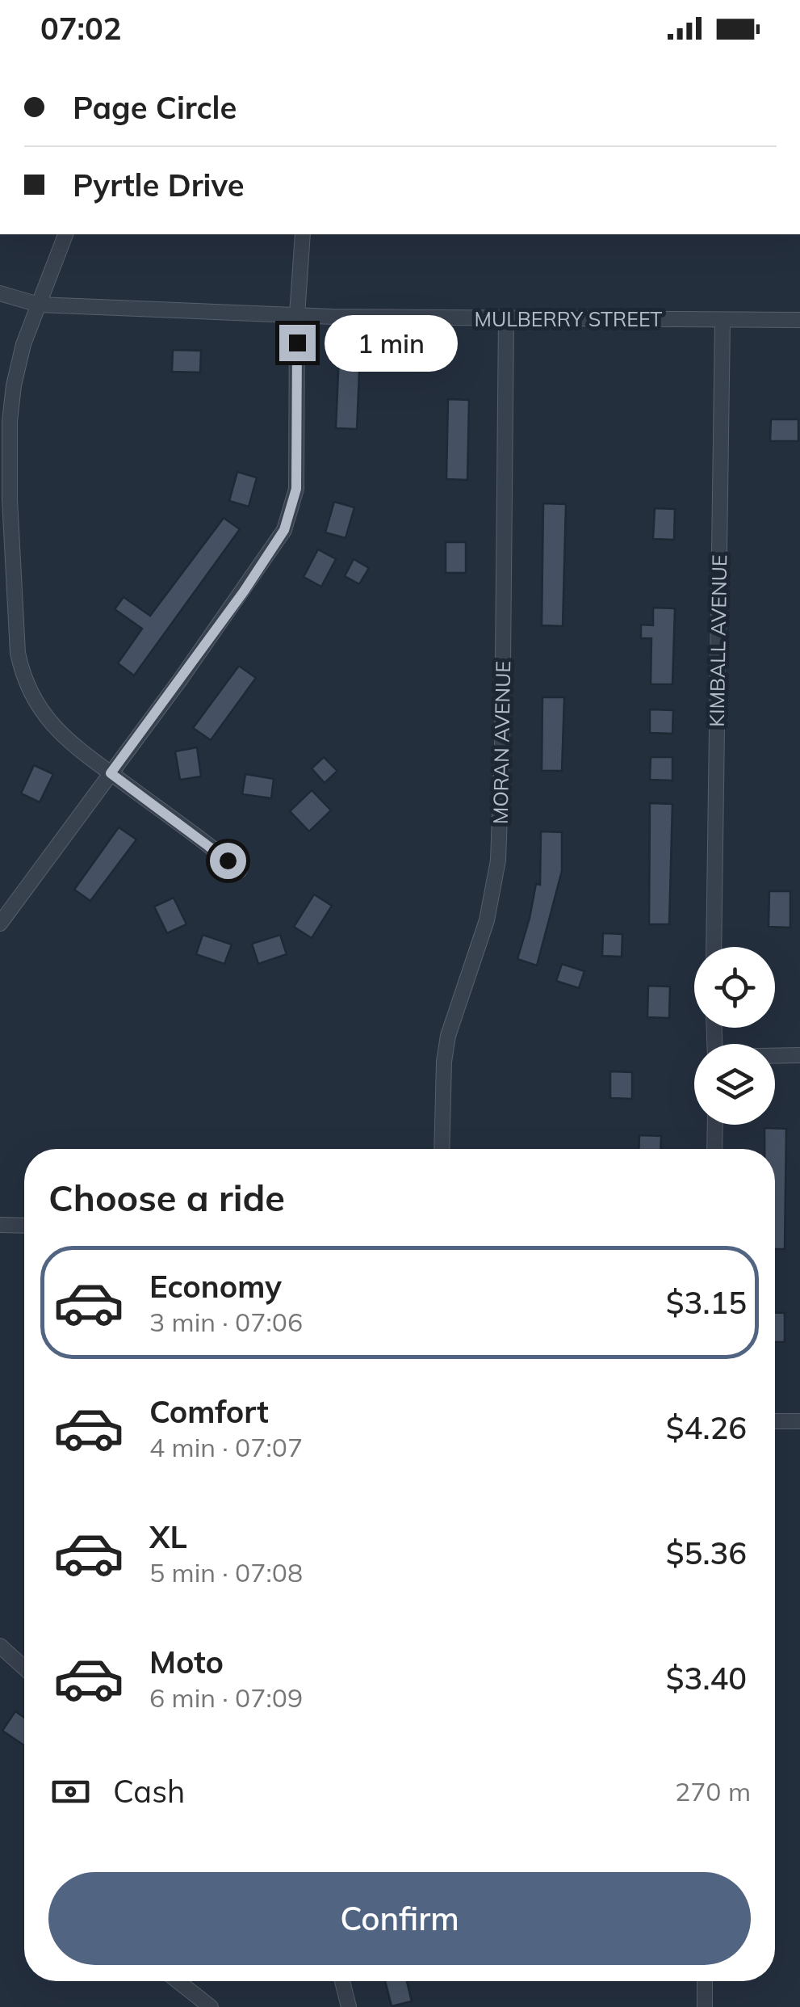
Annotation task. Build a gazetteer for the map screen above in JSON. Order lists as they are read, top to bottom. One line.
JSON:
{"streets":{"street":["MULBERRY STREET","KIMBALL AVENUE","MORAN AVENUE"]},"crossings":[["MULBERRY STREET","KIMBALL AVENUE"],["MULBERRY STREET","MORAN AVENUE"]],"page":{"status":"07:02","banner":["Page Circle","Pyrtle Drive"],"bubble":"1 min","heading":"Choose a ride","list":[{"name":"Economy","note":"3 min · 07:06","value":"$3.15"},{"name":"Comfort","note":"4 min · 07:07","value":"$4.26"},{"name":"XL","note":"5 min · 07:08","value":"$5.36"},{"name":"Moto","note":"6 min · 07:09","value":"$3.40"}],"pay":["Cash","270 m"],"buttons":"Confirm"}}
